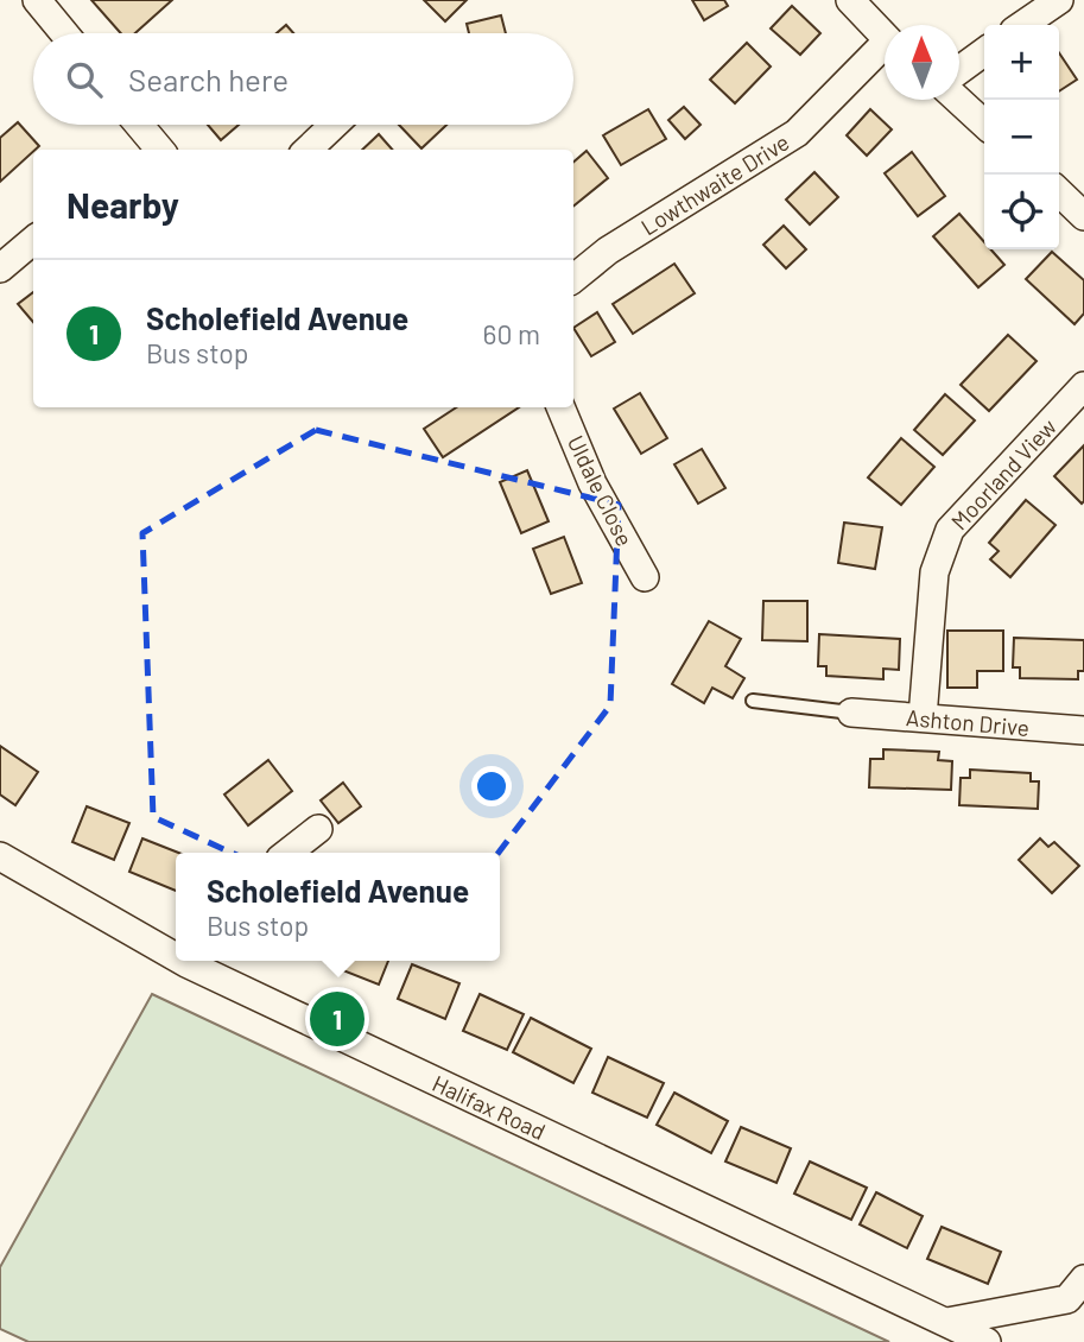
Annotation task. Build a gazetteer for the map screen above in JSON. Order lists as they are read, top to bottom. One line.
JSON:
{"streets":{"street":["Lowthwaite Drive","Moorland View","Uldale Close","Ashton Drive","Halifax Road"]},"crossings":[["Moorland View","Ashton Drive"]],"north":"top","page":{"map_buttons":["+","−"],"search":"Search here","heading":"Nearby","list":[{"mark":"1","name":"Scholefield Avenue","note":"Bus stop","value":"60 m"}],"popup":["Scholefield Avenue","Bus stop"],"pins":"1"}}
